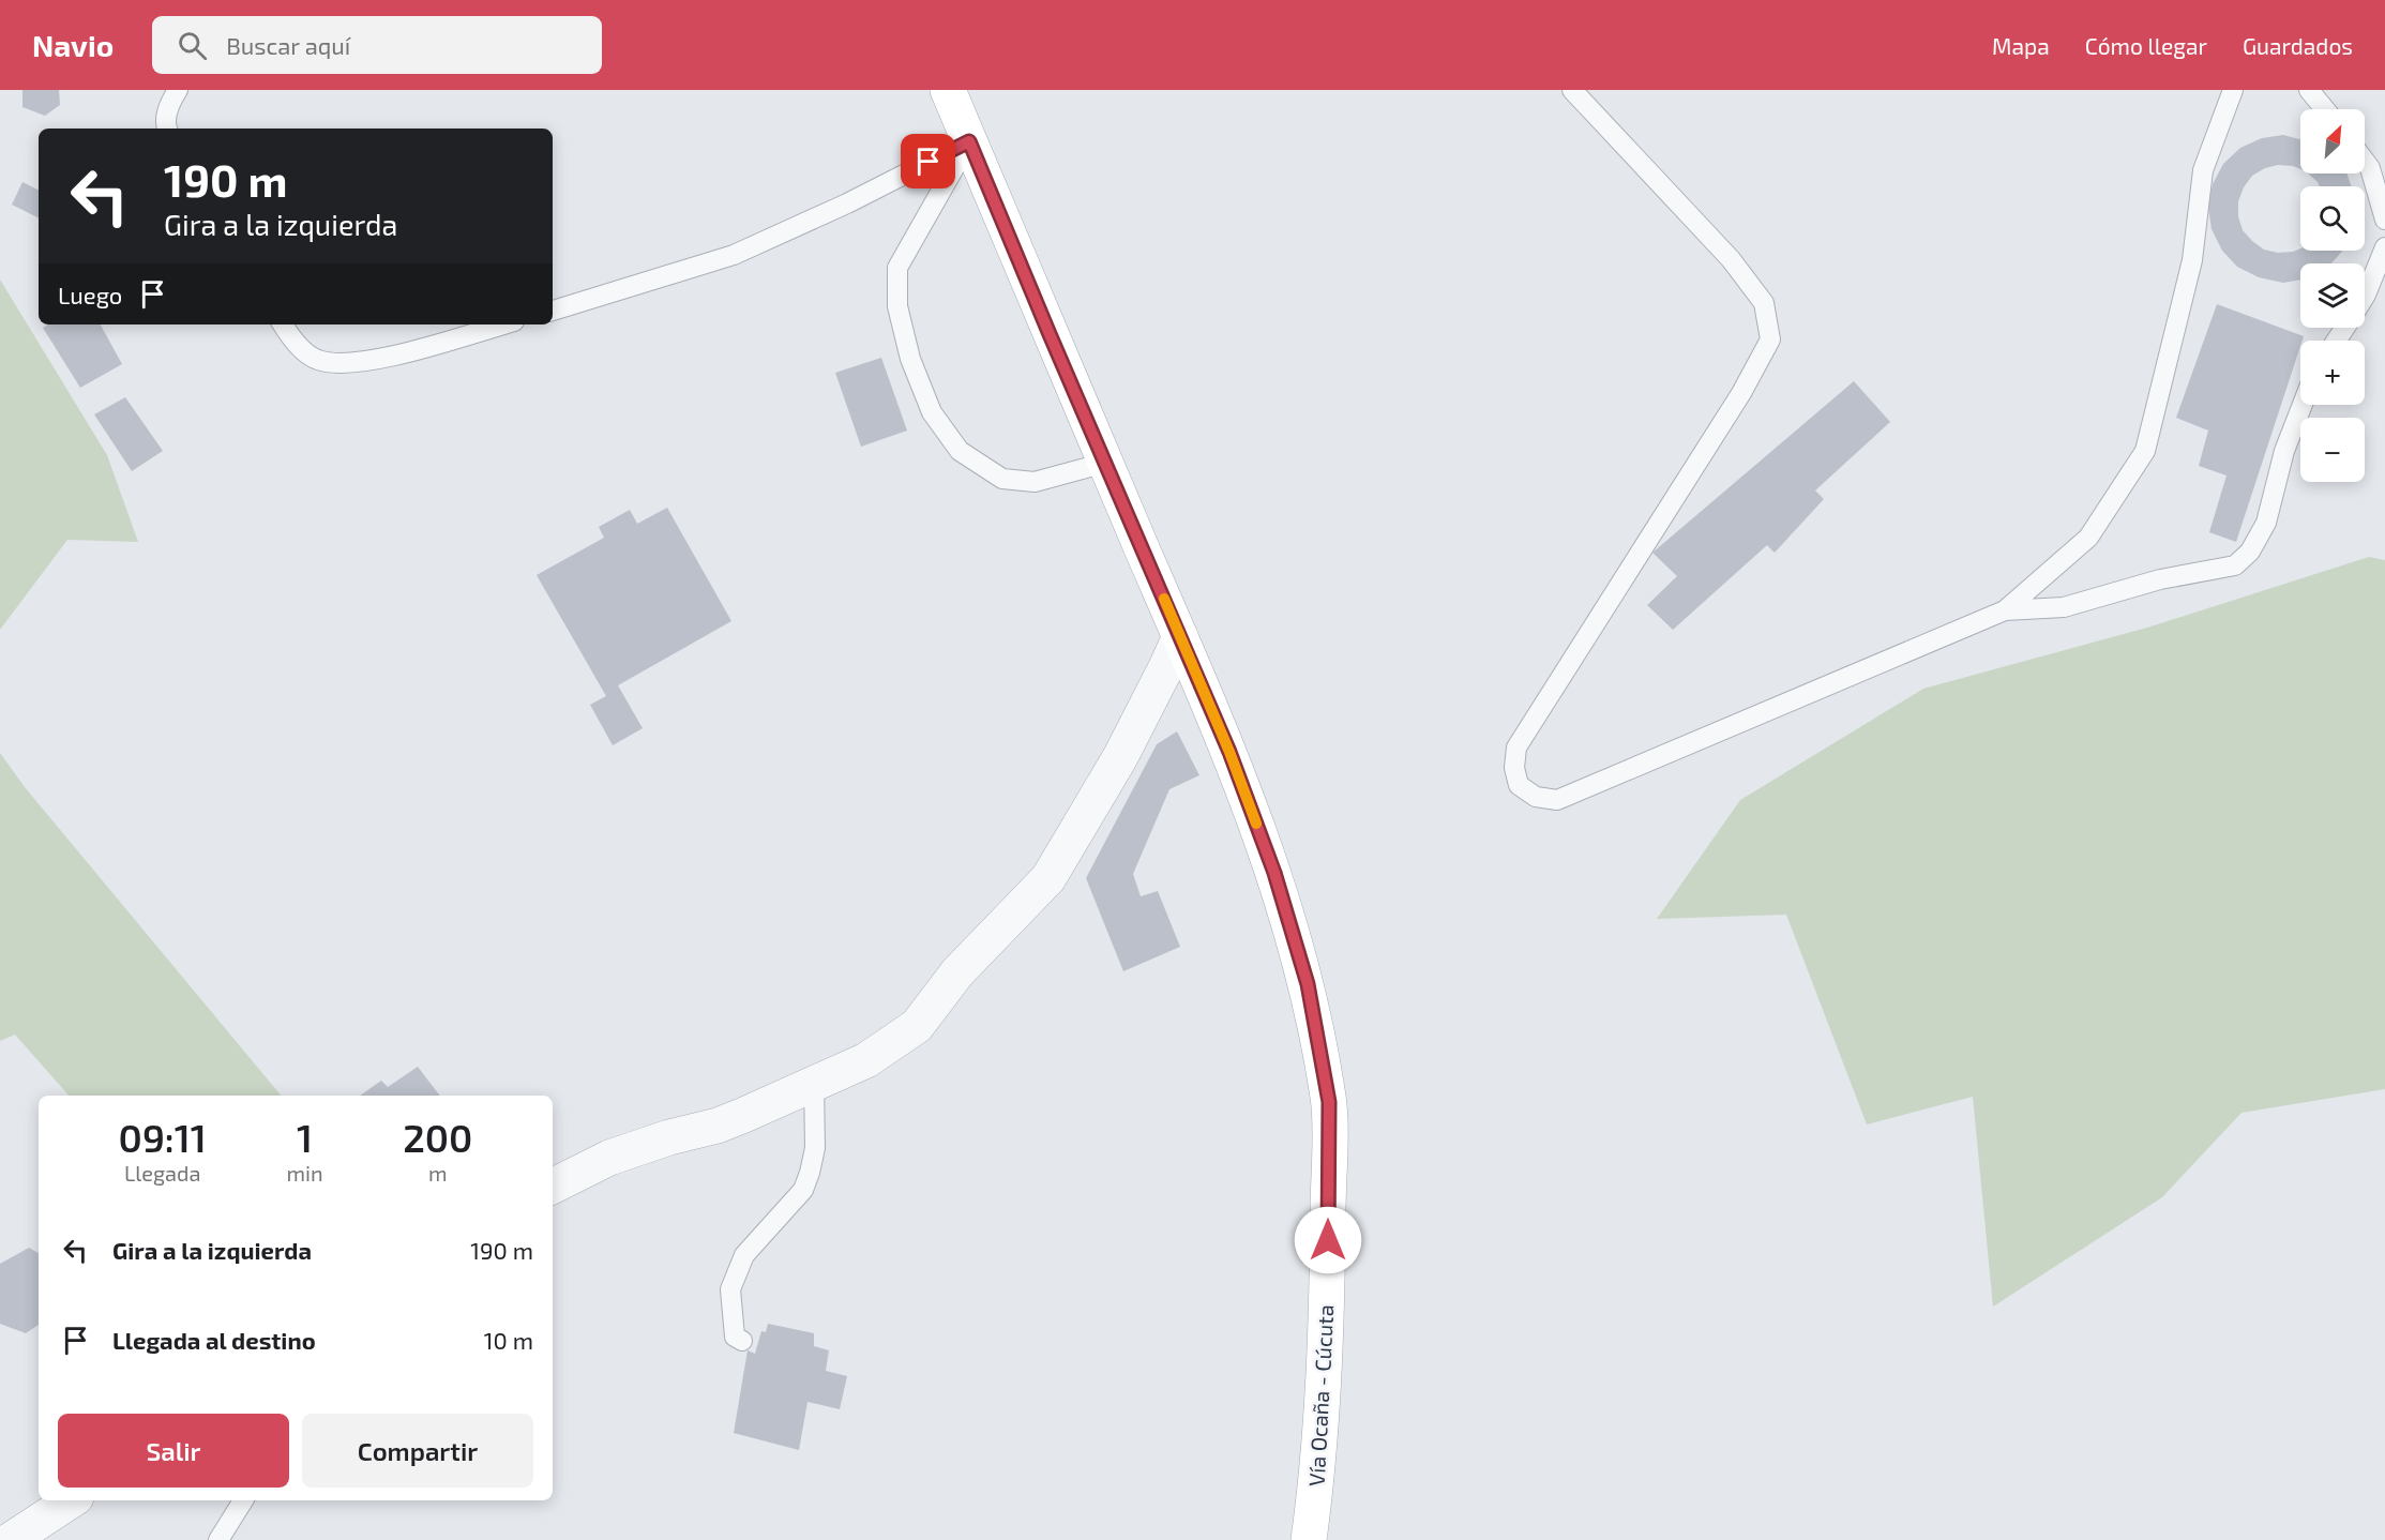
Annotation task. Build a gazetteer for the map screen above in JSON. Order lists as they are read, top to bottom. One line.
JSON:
{"streets":{"main road":["Vía Ocaña - Cúcuta"]},"north":"top right","page":{"header":"Navio","search":"Buscar aquí","nav":["Mapa","Cómo llegar","Guardados"],"map_buttons":["+","−"],"turn":["190 m","Gira a la izquierda"],"then":"Luego","eta":["09:11","Llegada","1","min","200","m"],"list":[{"name":"Gira a la izquierda","value":"190 m"},{"name":"Llegada al destino","value":"10 m"}],"buttons":["Salir","Compartir"]}}
